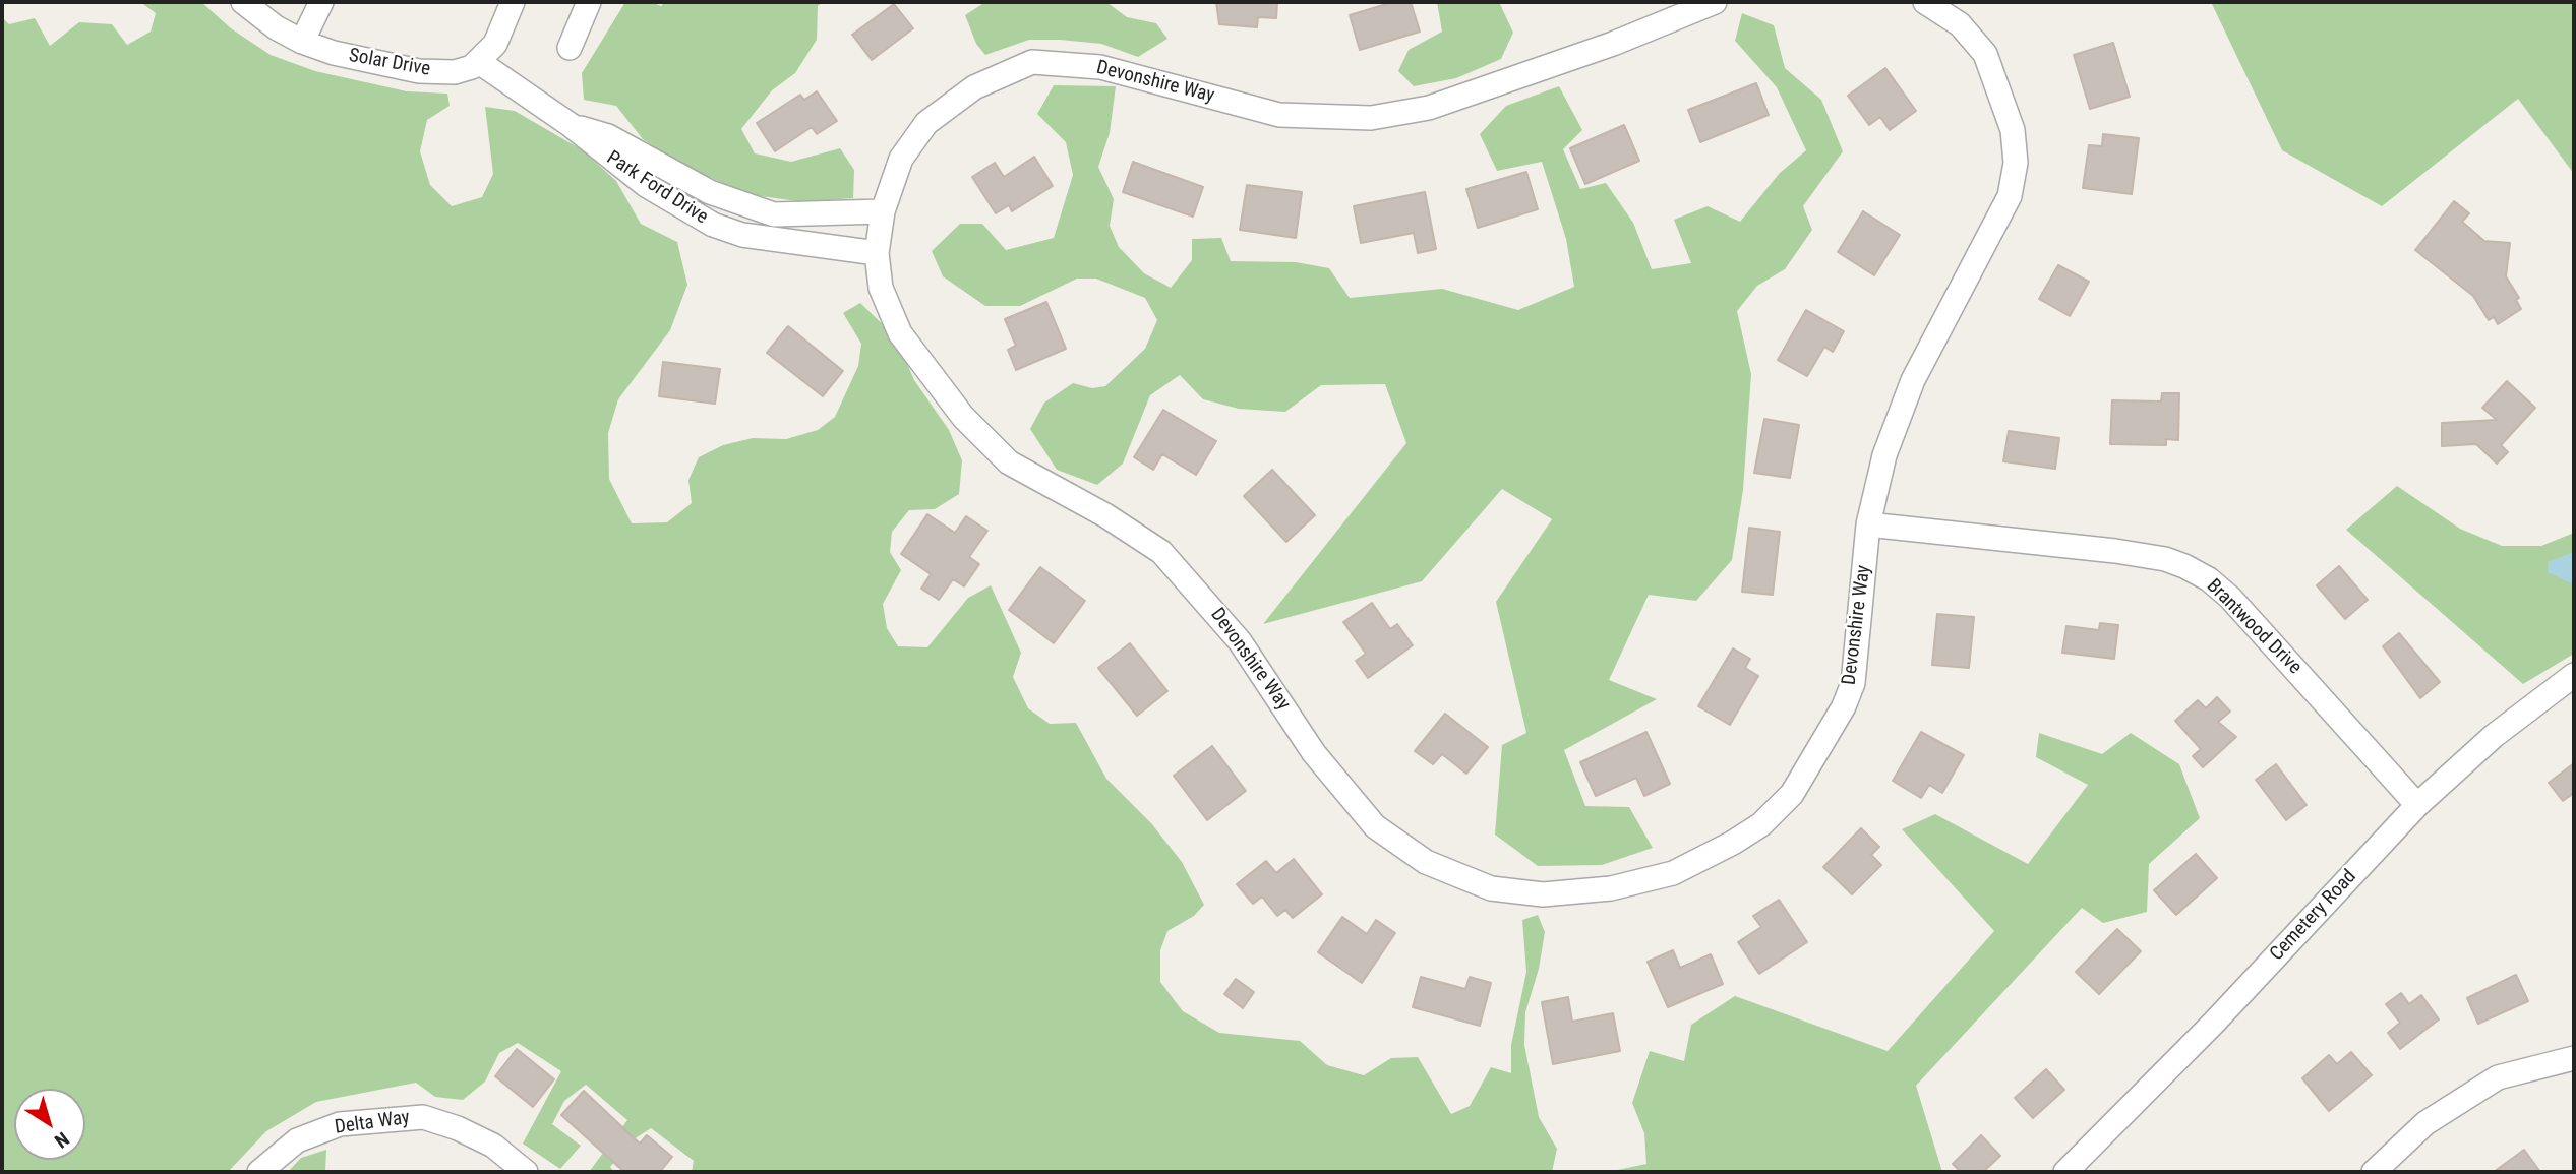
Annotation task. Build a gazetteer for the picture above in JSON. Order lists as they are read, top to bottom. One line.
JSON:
{"streets":{"street":["Solar Drive","Devonshire Way","Park Ford Drive","Brantwood Drive","Cemetery Road","Delta Way"]},"crossings":[["Solar Drive","Park Ford Drive"],["Devonshire Way","Park Ford Drive"],["Devonshire Way","Brantwood Drive"],["Brantwood Drive","Cemetery Road"]],"north":"bottom right"}
